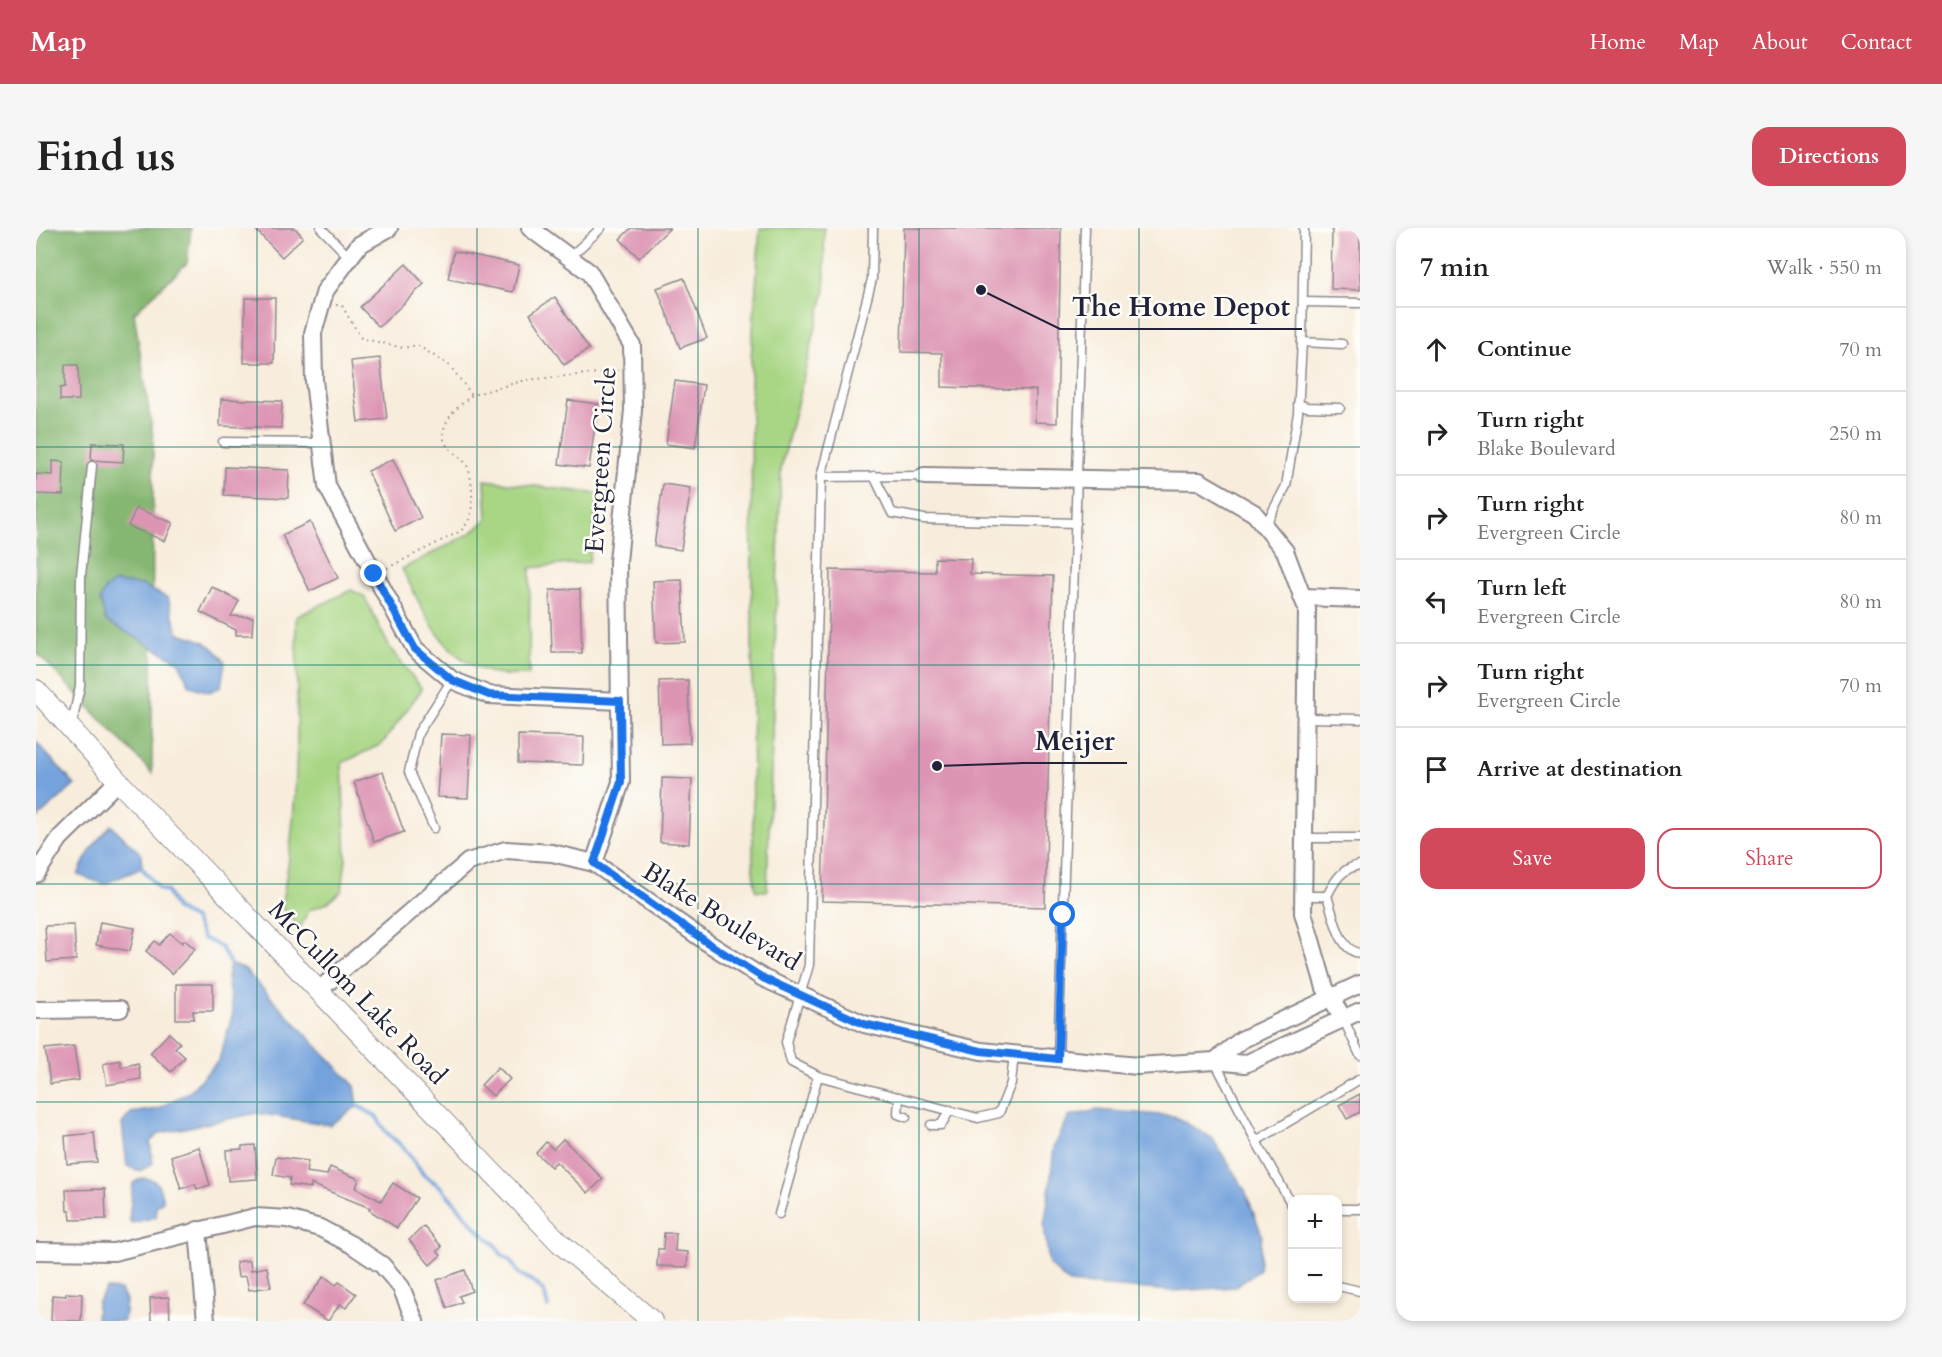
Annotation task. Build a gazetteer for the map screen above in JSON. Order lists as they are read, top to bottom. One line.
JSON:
{"streets":{"street":["Evergreen Circle","Blake Boulevard","McCullom Lake Road"]},"crossings":[["Evergreen Circle","Blake Boulevard"],["Blake Boulevard","McCullom Lake Road"]],"places":["The Home Depot","Meijer"],"page":{"header":"Map","nav":["Home","Map","About","Contact"],"buttons":["Directions",["Save","Share"]],"title":"Find us","heading":["7 min","Walk · 550 m"],"list":[["Continue","70 m"],["Turn right","Blake Boulevard","250 m"],["Turn right","Evergreen Circle","80 m"],["Turn left","Evergreen Circle","80 m"],["Turn right","Evergreen Circle","70 m"],"Arrive at destination"],"map_buttons":["+","−"]}}
